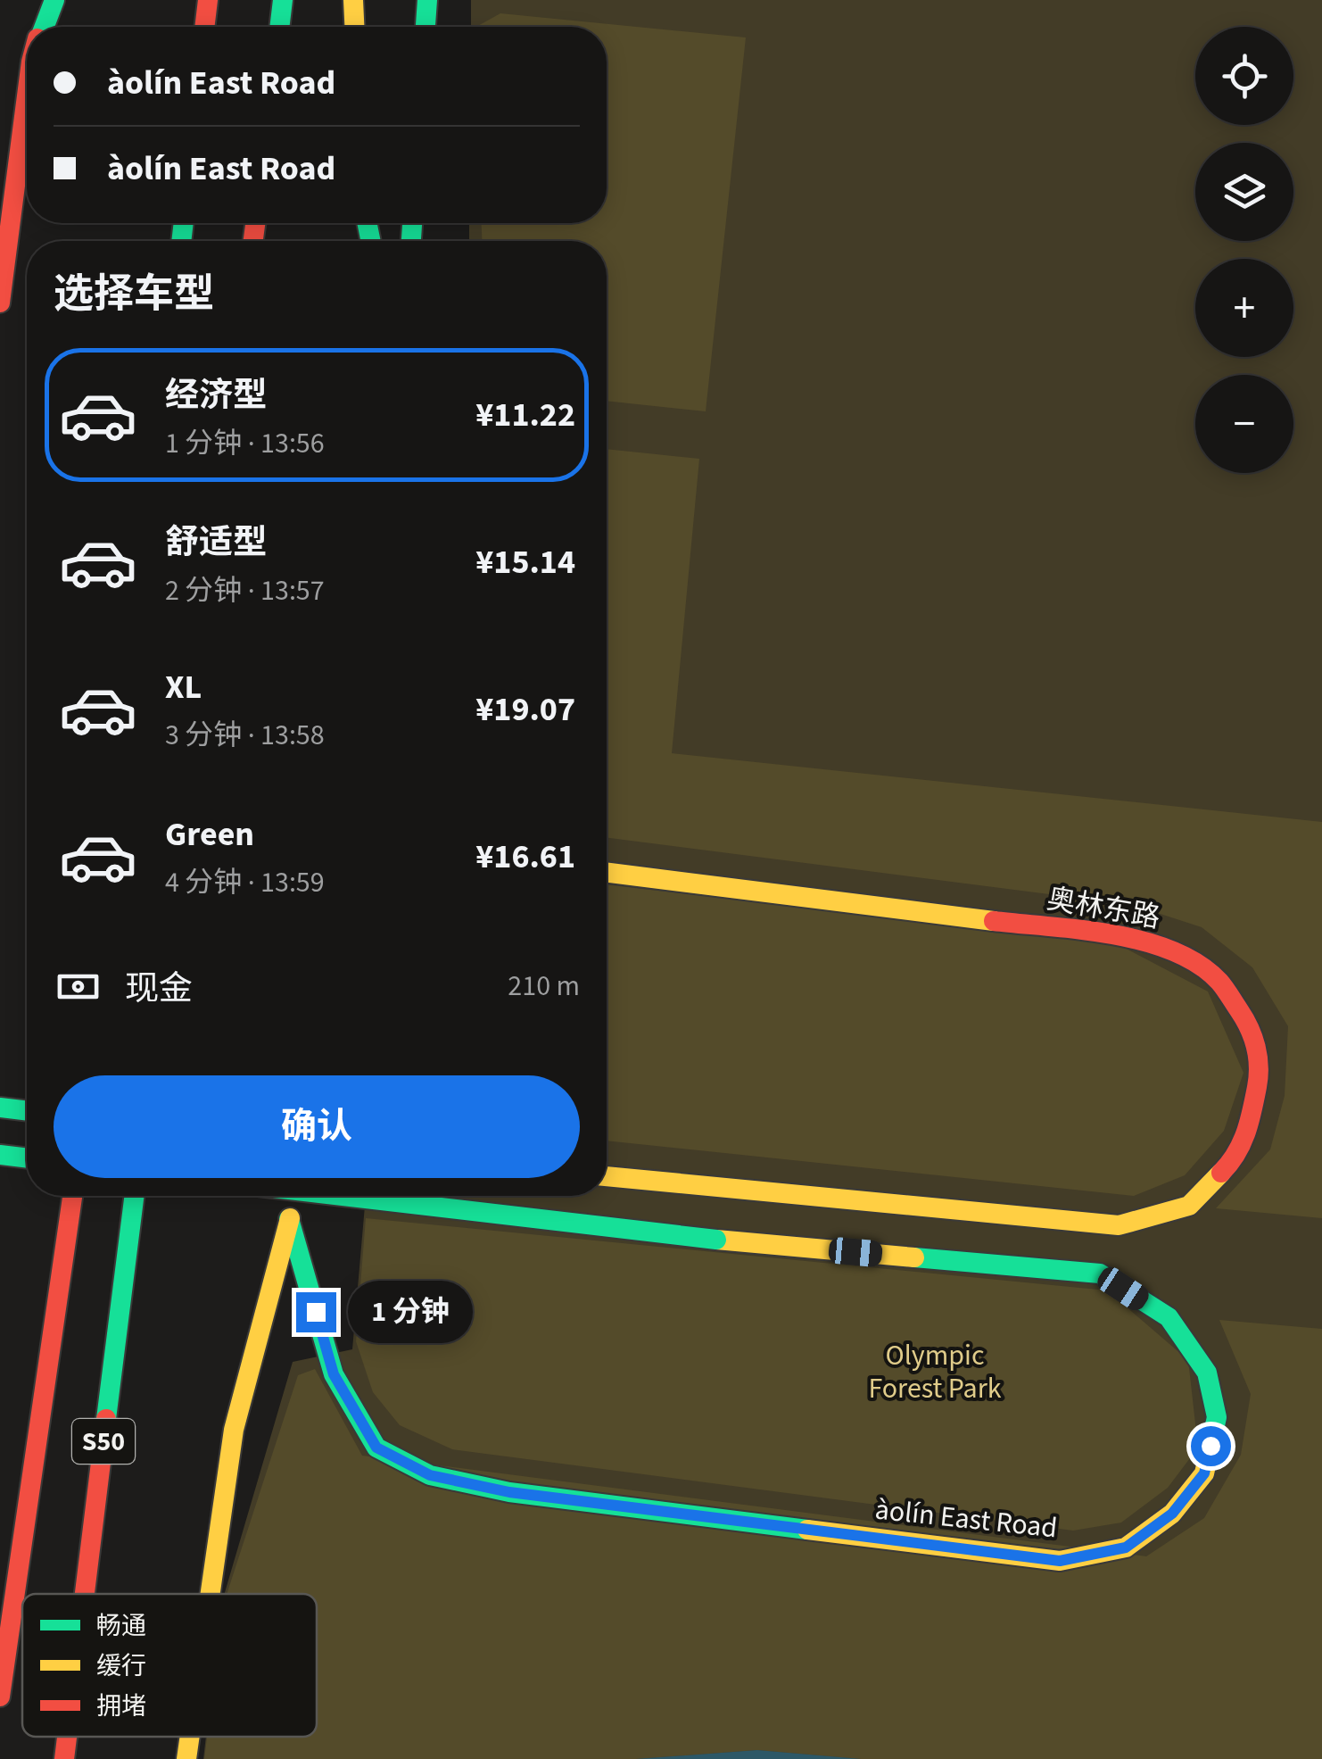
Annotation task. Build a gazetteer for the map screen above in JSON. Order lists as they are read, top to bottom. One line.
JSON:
{"streets":{"main road":["奥林东路","S50","àolín East Road"]},"parks":["Olympic Forest Park"],"legend":["畅通","缓行","拥堵"],"page":{"map_buttons":["+","−"],"banner":["àolín East Road","àolín East Road"],"heading":"选择车型","list":[{"name":"经济型","note":"1 分钟 · 13:56","value":"¥11.22"},{"name":"舒适型","note":"2 分钟 · 13:57","value":"¥15.14"},{"name":"XL","note":"3 分钟 · 13:58","value":"¥19.07"},{"name":"Green","note":"4 分钟 · 13:59","value":"¥16.61"}],"pay":["现金","210 m"],"buttons":"确认","bubble":"1 分钟"}}
